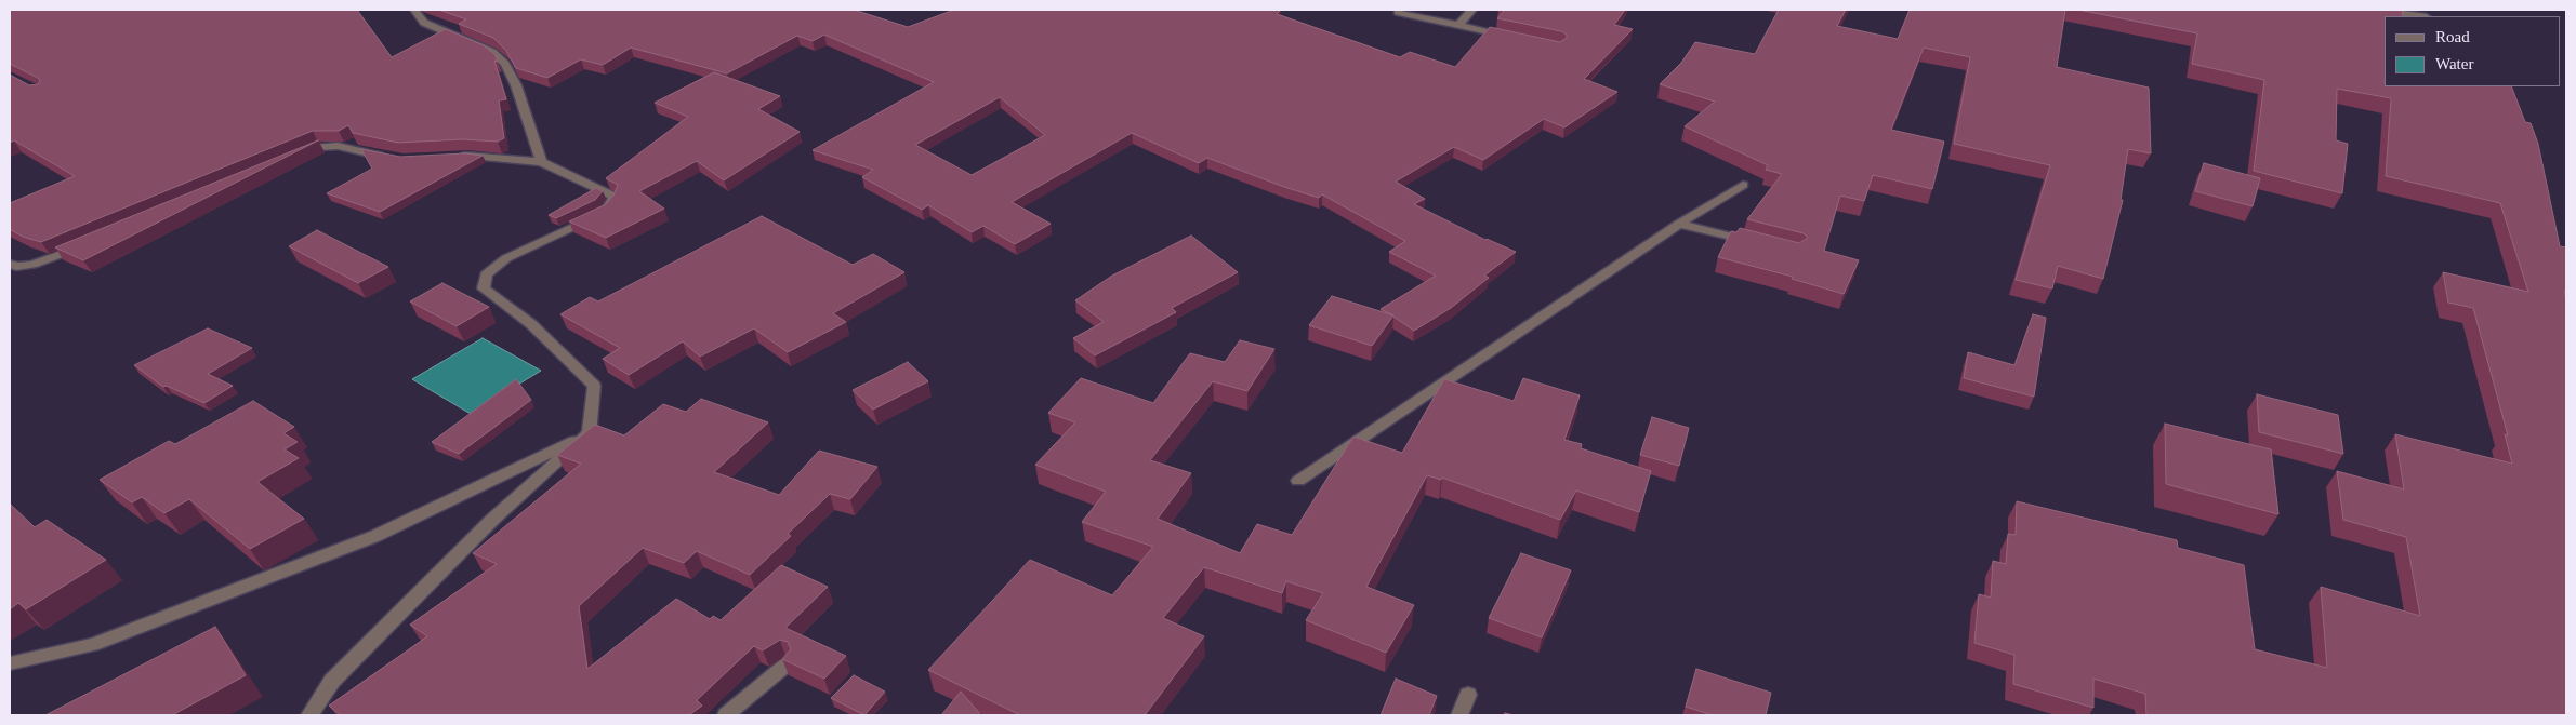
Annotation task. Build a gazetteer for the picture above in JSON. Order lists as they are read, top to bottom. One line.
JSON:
{"legend":["Road","Water"]}
